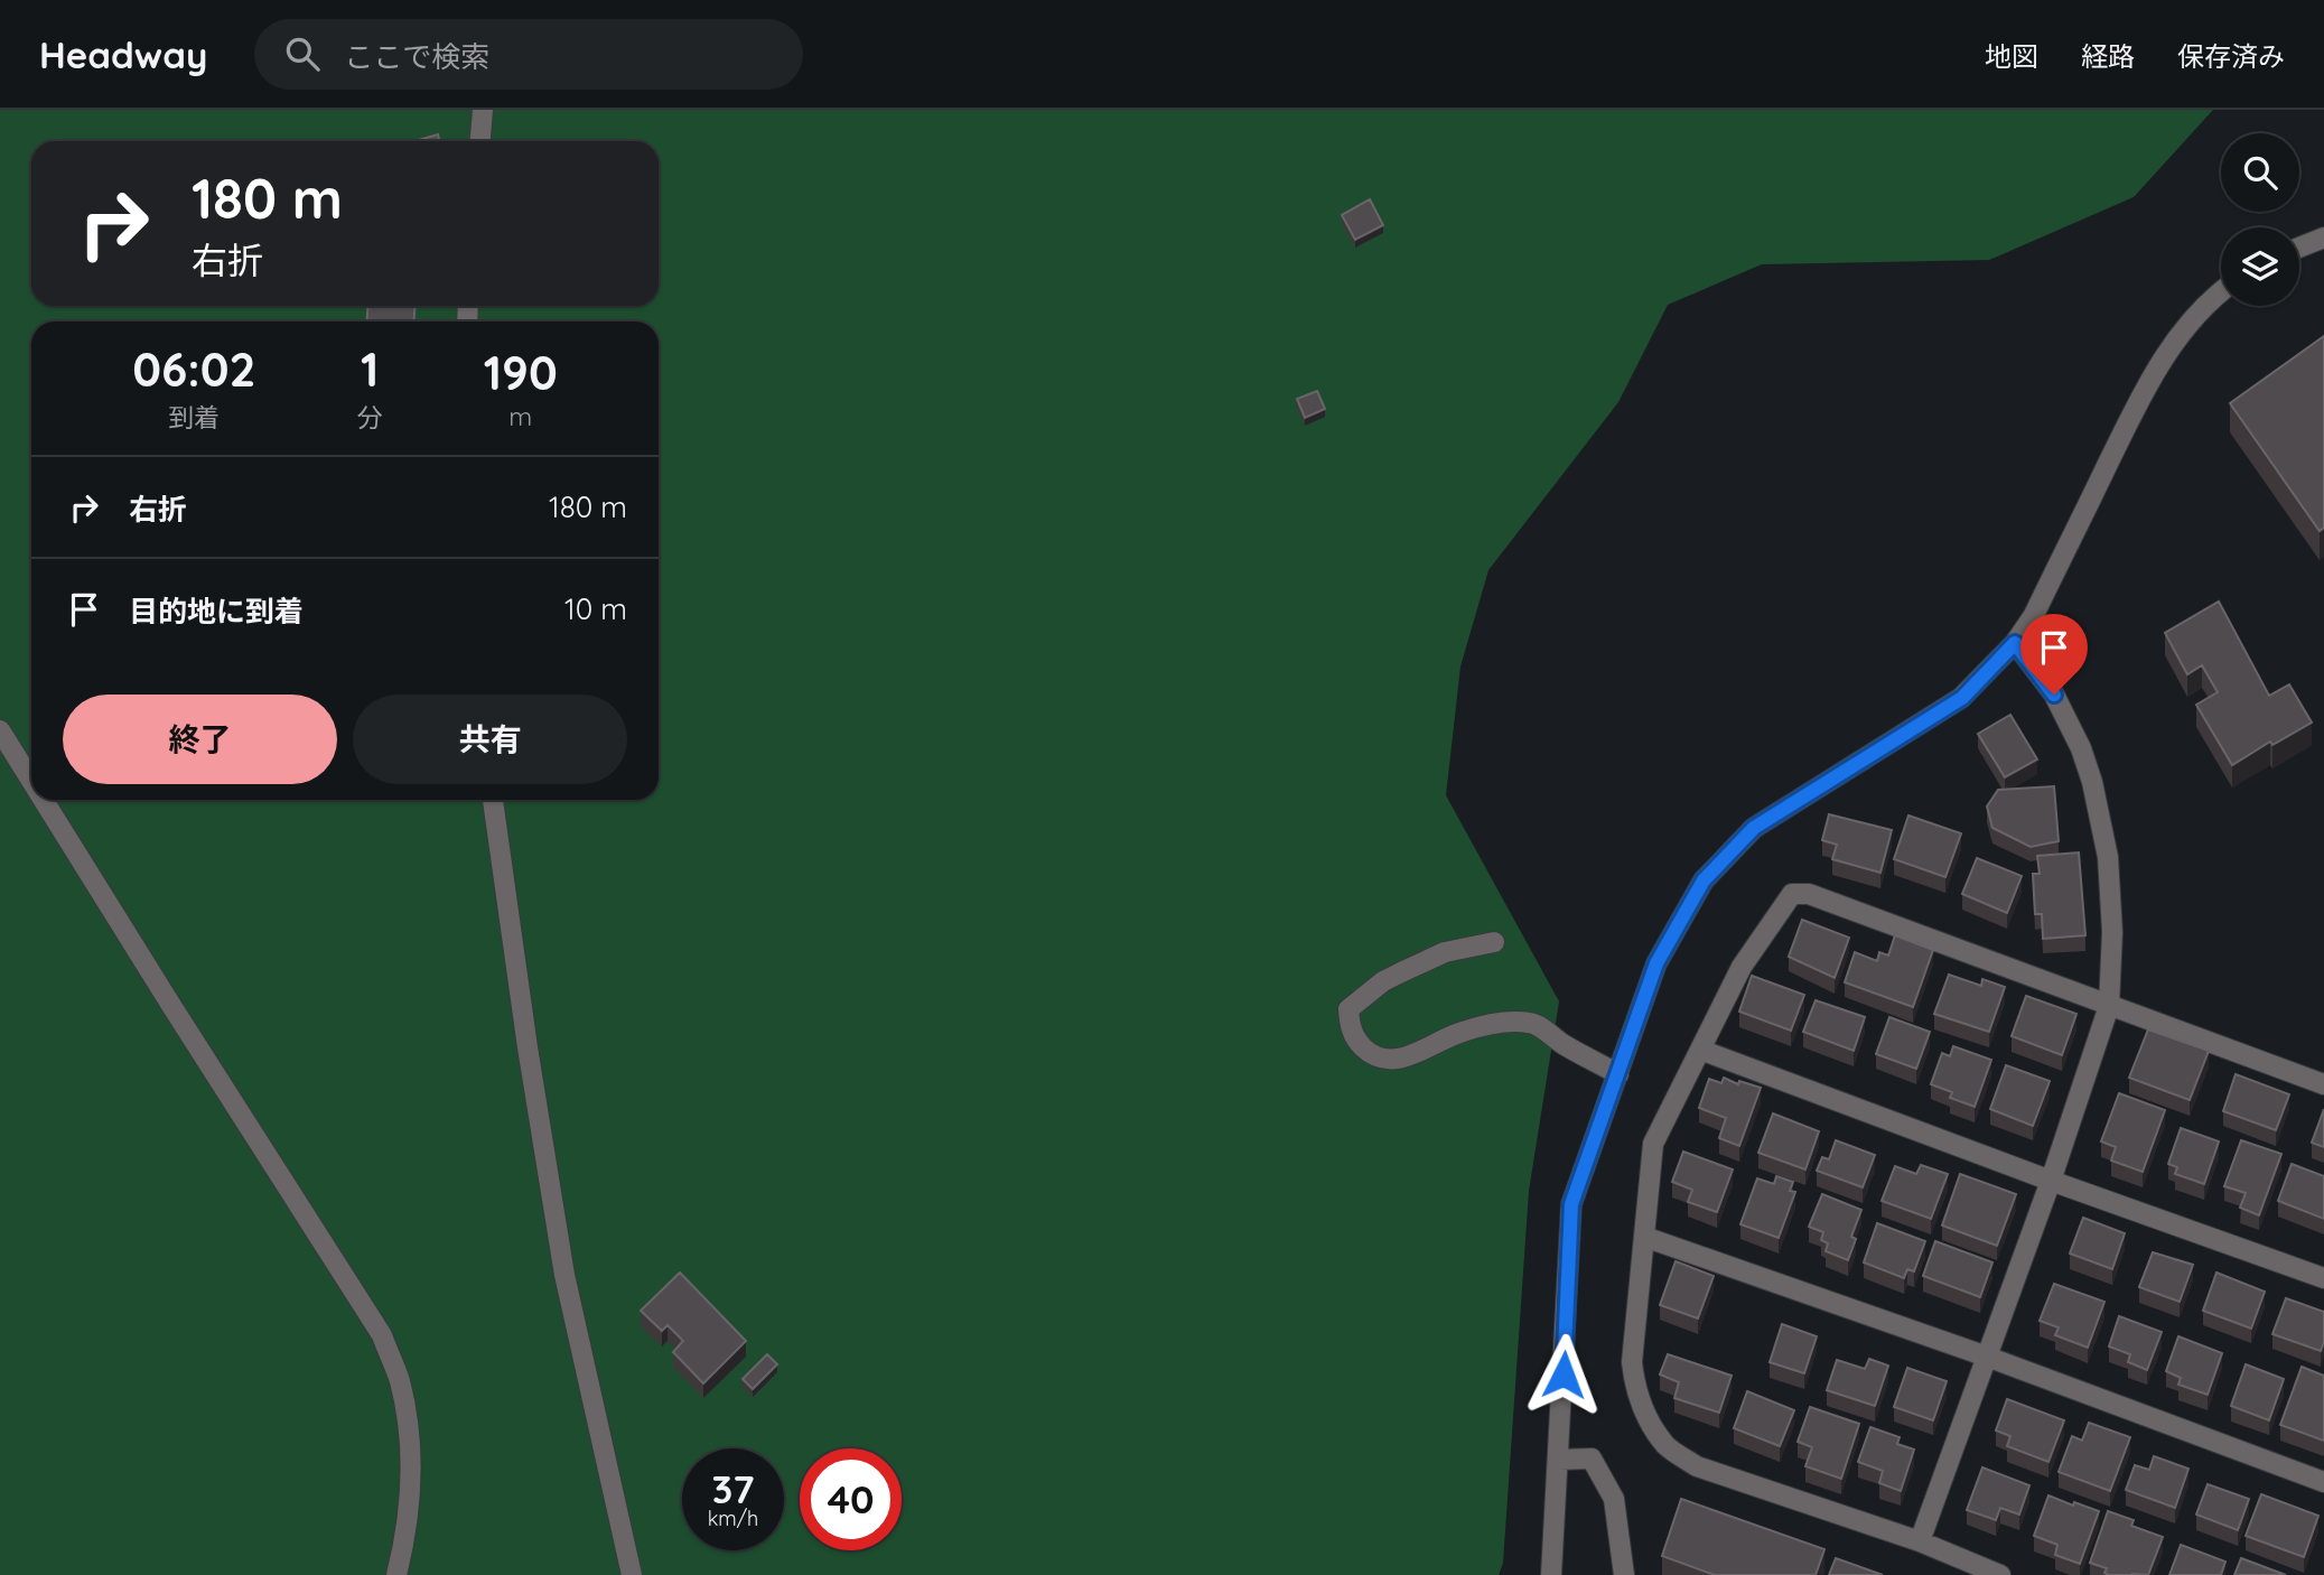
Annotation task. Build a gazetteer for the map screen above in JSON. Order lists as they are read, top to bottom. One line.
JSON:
{"page":{"header":"Headway","search":"ここで検索","nav":["地図","経路","保存済み"],"turn":["180 m","右折"],"eta":["06:02","到着","1","分","190","m"],"list":[{"name":"右折","value":"180 m"},{"name":"目的地に到着","value":"10 m"}],"buttons":["終了","共有"],"speed":"37 km/h","limit":"40"}}
